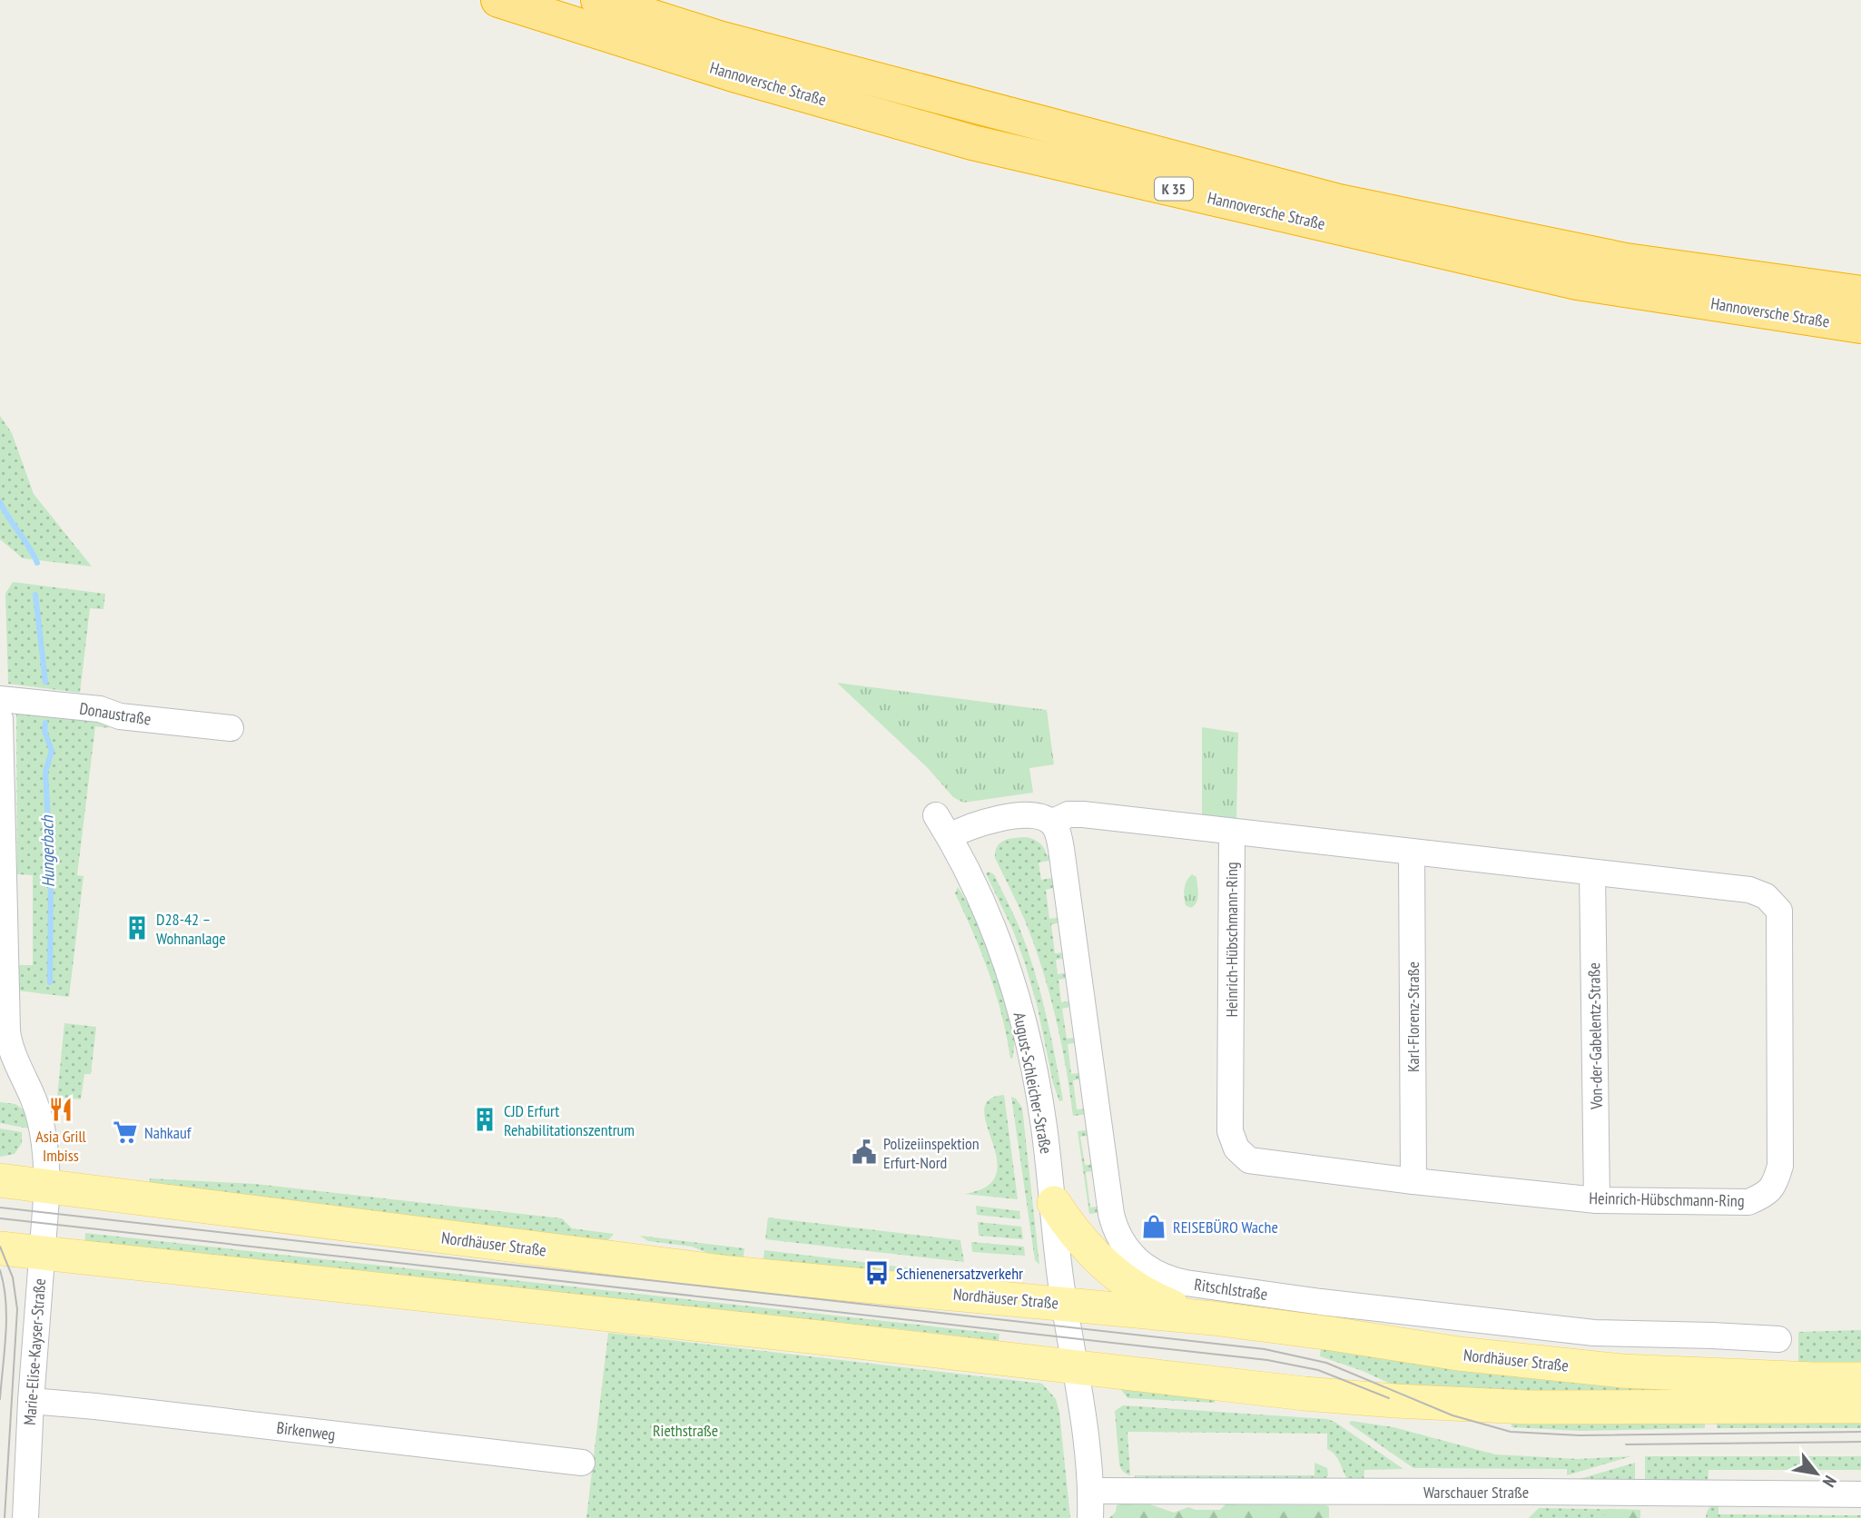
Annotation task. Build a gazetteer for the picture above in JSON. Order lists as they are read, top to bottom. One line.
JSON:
{"streets":{"highway":["Hannoversche Straße","K 35"],"main road":["Nordhäuser Straße"],"street":["Donaustraße","Heinrich-Hübschmann-Ring","Karl-Florenz-Straße","Von-der-Gabelentz-Straße","August-Schleicher-Straße","Ritschlstraße","Marie-Elise-Kayser-Straße","Birkenweg","Warschauer Straße"]},"crossings":[["Heinrich-Hübschmann-Ring","Karl-Florenz-Straße"],["Heinrich-Hübschmann-Ring","Von-der-Gabelentz-Straße"],["Heinrich-Hübschmann-Ring","August-Schleicher-Straße"],["Heinrich-Hübschmann-Ring","Ritschlstraße"],["August-Schleicher-Straße","Nordhäuser Straße"],["Nordhäuser Straße","Marie-Elise-Kayser-Straße"],["Marie-Elise-Kayser-Straße","Birkenweg"]],"water":["Hungerbach"],"parks":["Riethstraße"],"places":{"building":["D28-42 – Wohnanlage","CJD Erfurt Rehabilitationszentrum"],"restaurant":["Asia Grill Imbiss"],"supermarket":["Nahkauf"],"public building":["Polizeiinspektion Erfurt-Nord"],"shop":["REISEBÜRO Wache"],"bus stop":["Schienenersatzverkehr"]},"north":"bottom right"}
